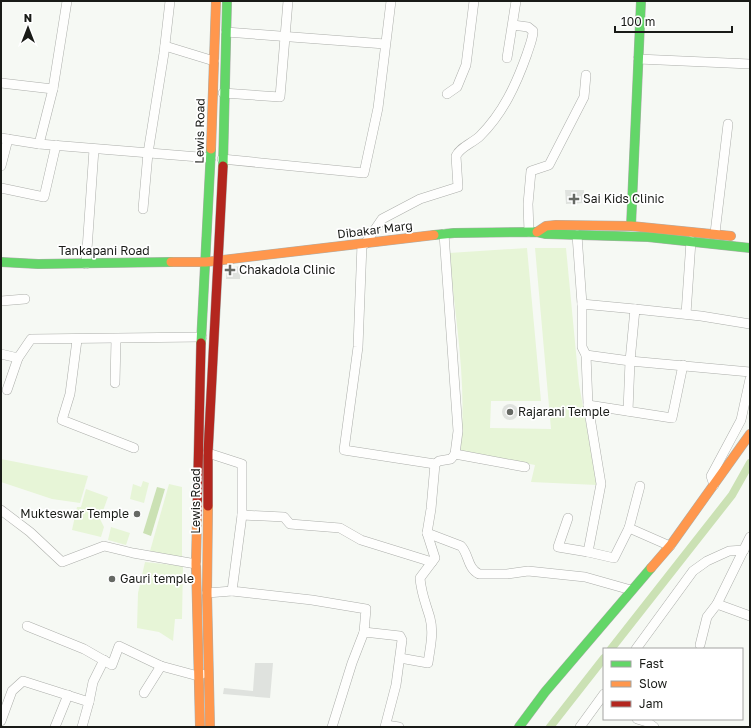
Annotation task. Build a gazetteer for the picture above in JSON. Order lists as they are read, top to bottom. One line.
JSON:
{"streets":{"main road":["Lewis Road","Dibakar Marg","Tankapani Road"]},"crossings":[["Lewis Road","Dibakar Marg"],["Lewis Road","Tankapani Road"],["Dibakar Marg","Tankapani Road"]],"places":{"health":["Sai Kids Clinic","Chakadola Clinic"],"other":["Rajarani Temple","Mukteswar Temple","Gauri temple"]},"legend":["Fast","Slow","Jam"],"scale_bar":"100 m","north":"top"}
